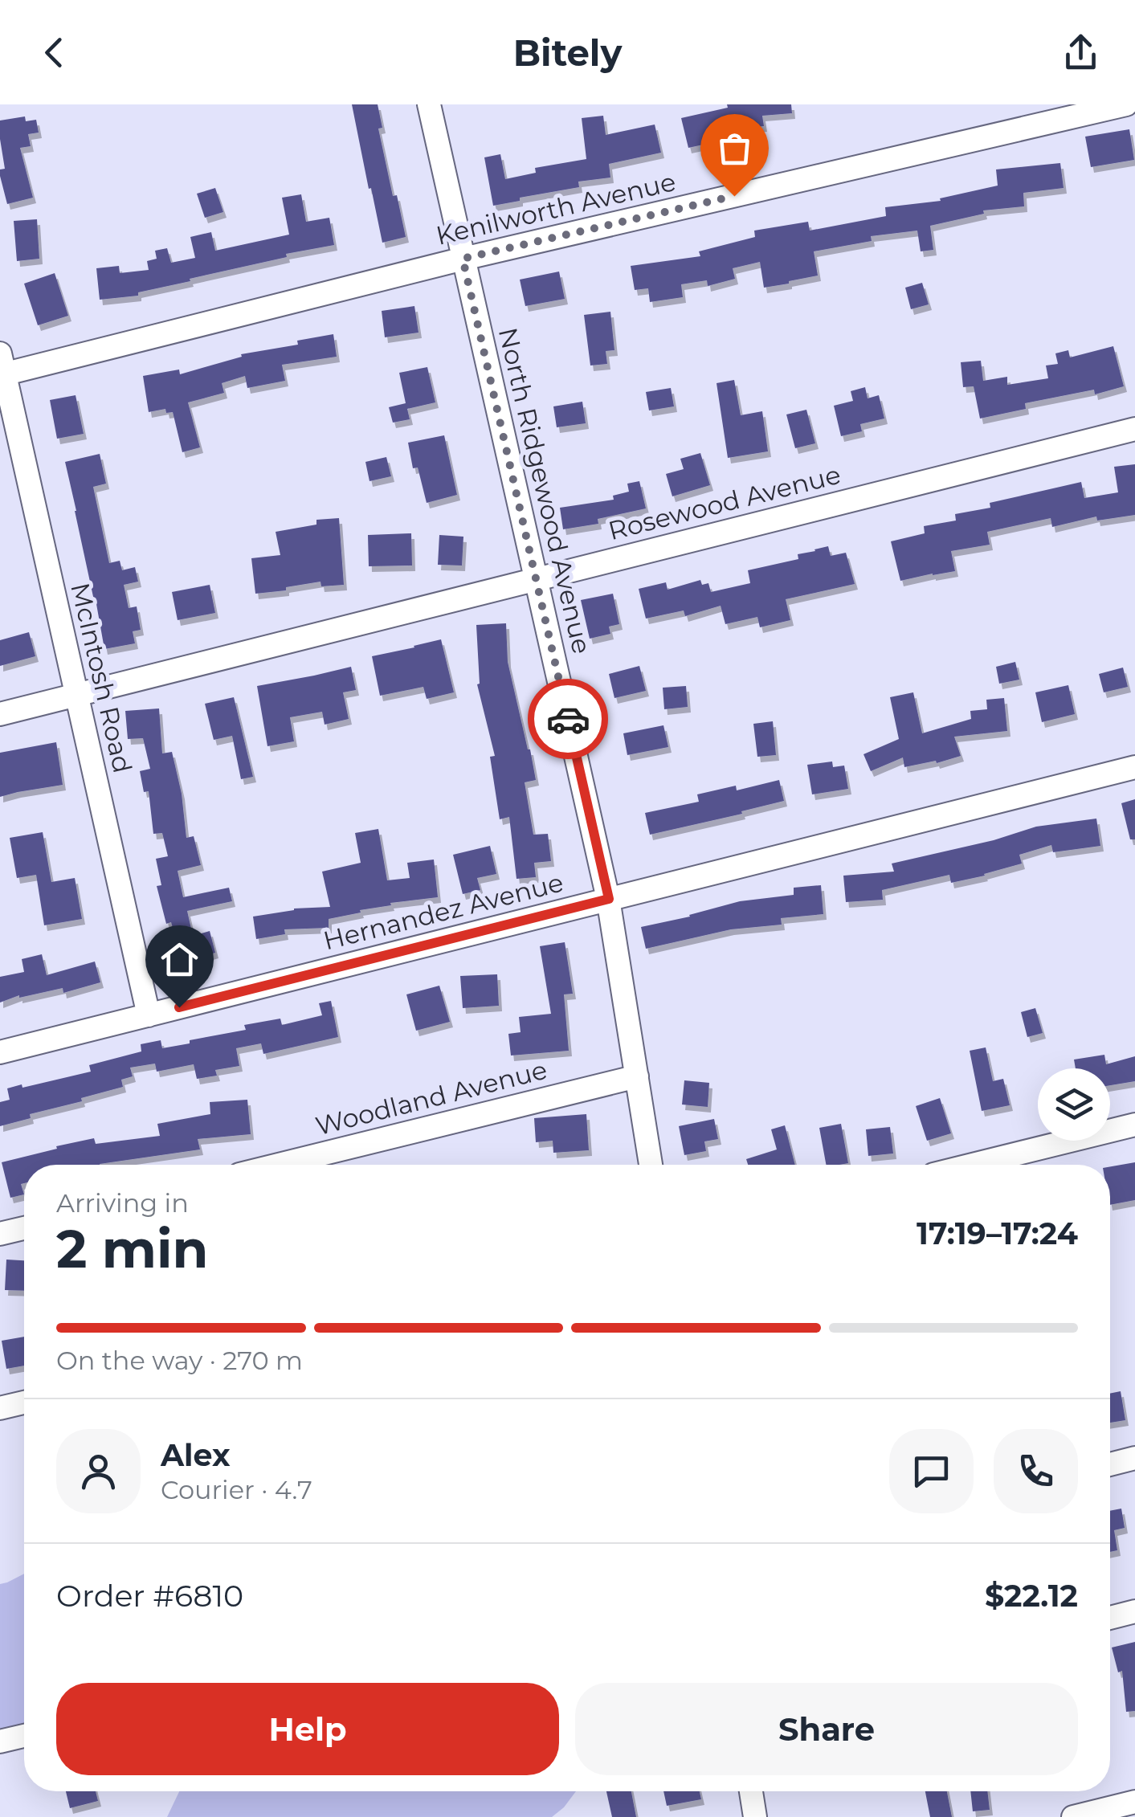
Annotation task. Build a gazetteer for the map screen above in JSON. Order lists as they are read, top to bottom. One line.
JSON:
{"streets":{"street":["Kenilworth Avenue","North Ridgewood Avenue","Rosewood Avenue","McIntosh Road","Hernandez Avenue","Woodland Avenue"]},"crossings":[["Kenilworth Avenue","North Ridgewood Avenue"],["Kenilworth Avenue","McIntosh Road"],["North Ridgewood Avenue","Rosewood Avenue"],["North Ridgewood Avenue","Hernandez Avenue"],["North Ridgewood Avenue","Woodland Avenue"],["Rosewood Avenue","McIntosh Road"],["McIntosh Road","Hernandez Avenue"]],"page":{"header":"Bitely","heading":["2 min","Arriving in","17:19–17:24"],"panel":["Alex","Courier · 4.7","Order #6810","$22.12"],"bar":"On the way · 270 m","buttons":["Help","Share"]}}
